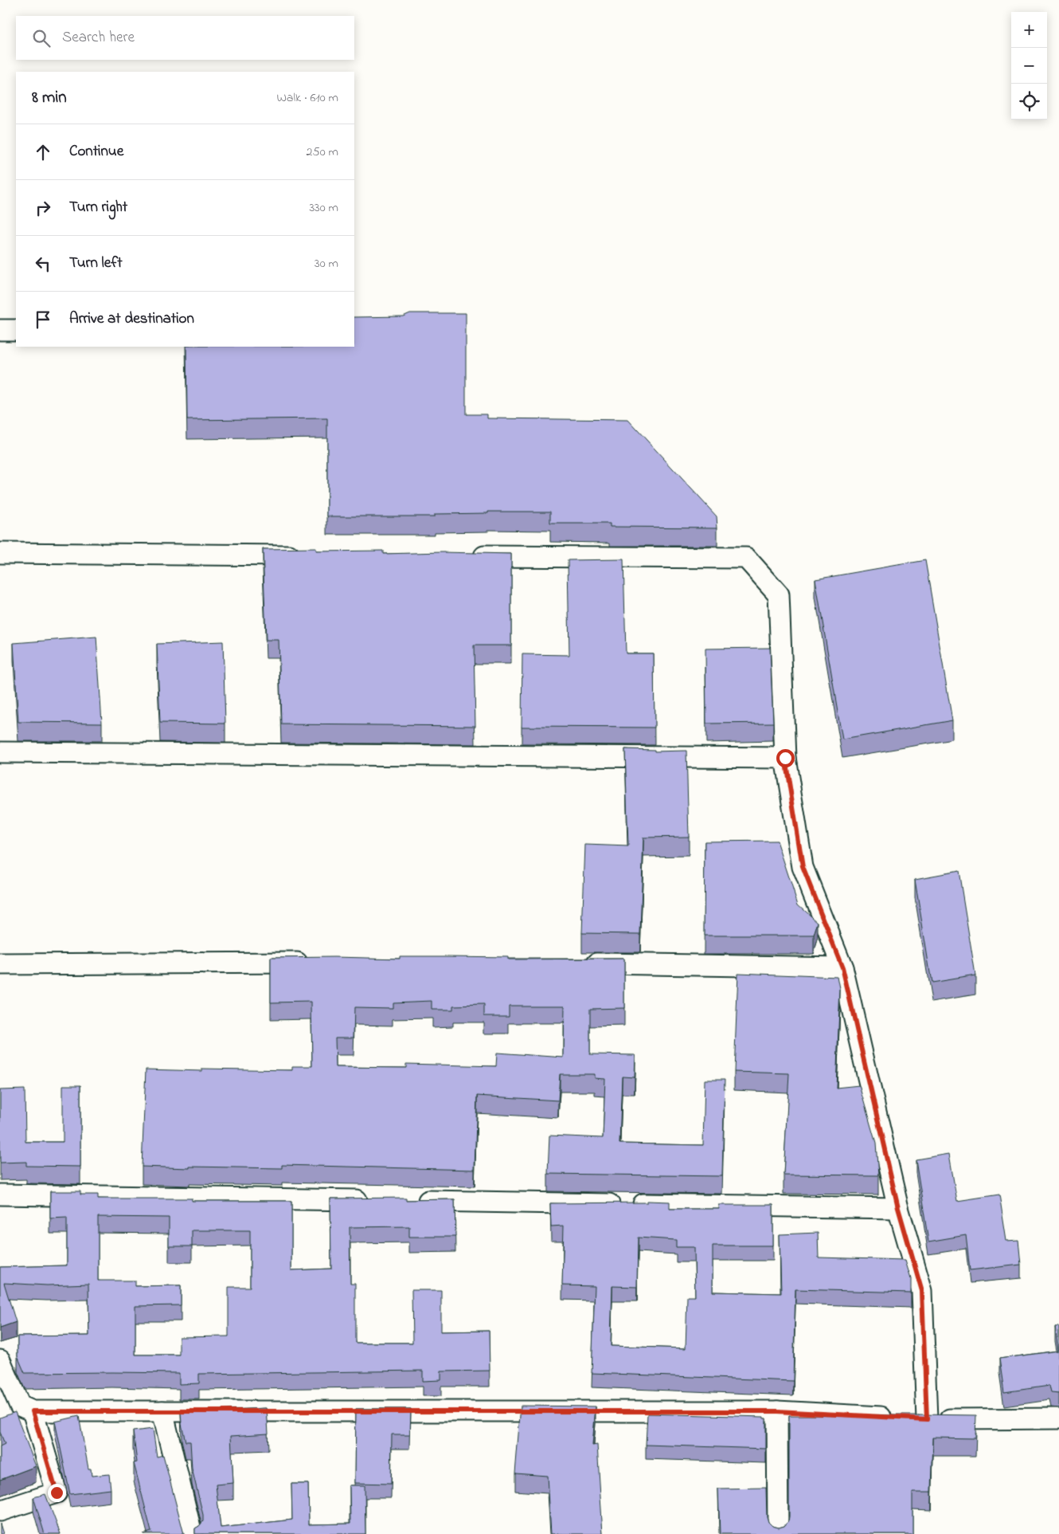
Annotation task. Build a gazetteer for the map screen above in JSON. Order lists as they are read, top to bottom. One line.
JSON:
{"page":{"map_buttons":["+","−"],"search":"Search here","heading":["8 min","Walk · 610 m"],"list":[["Continue","250 m"],["Turn right","330 m"],["Turn left","30 m"],"Arrive at destination"]}}
